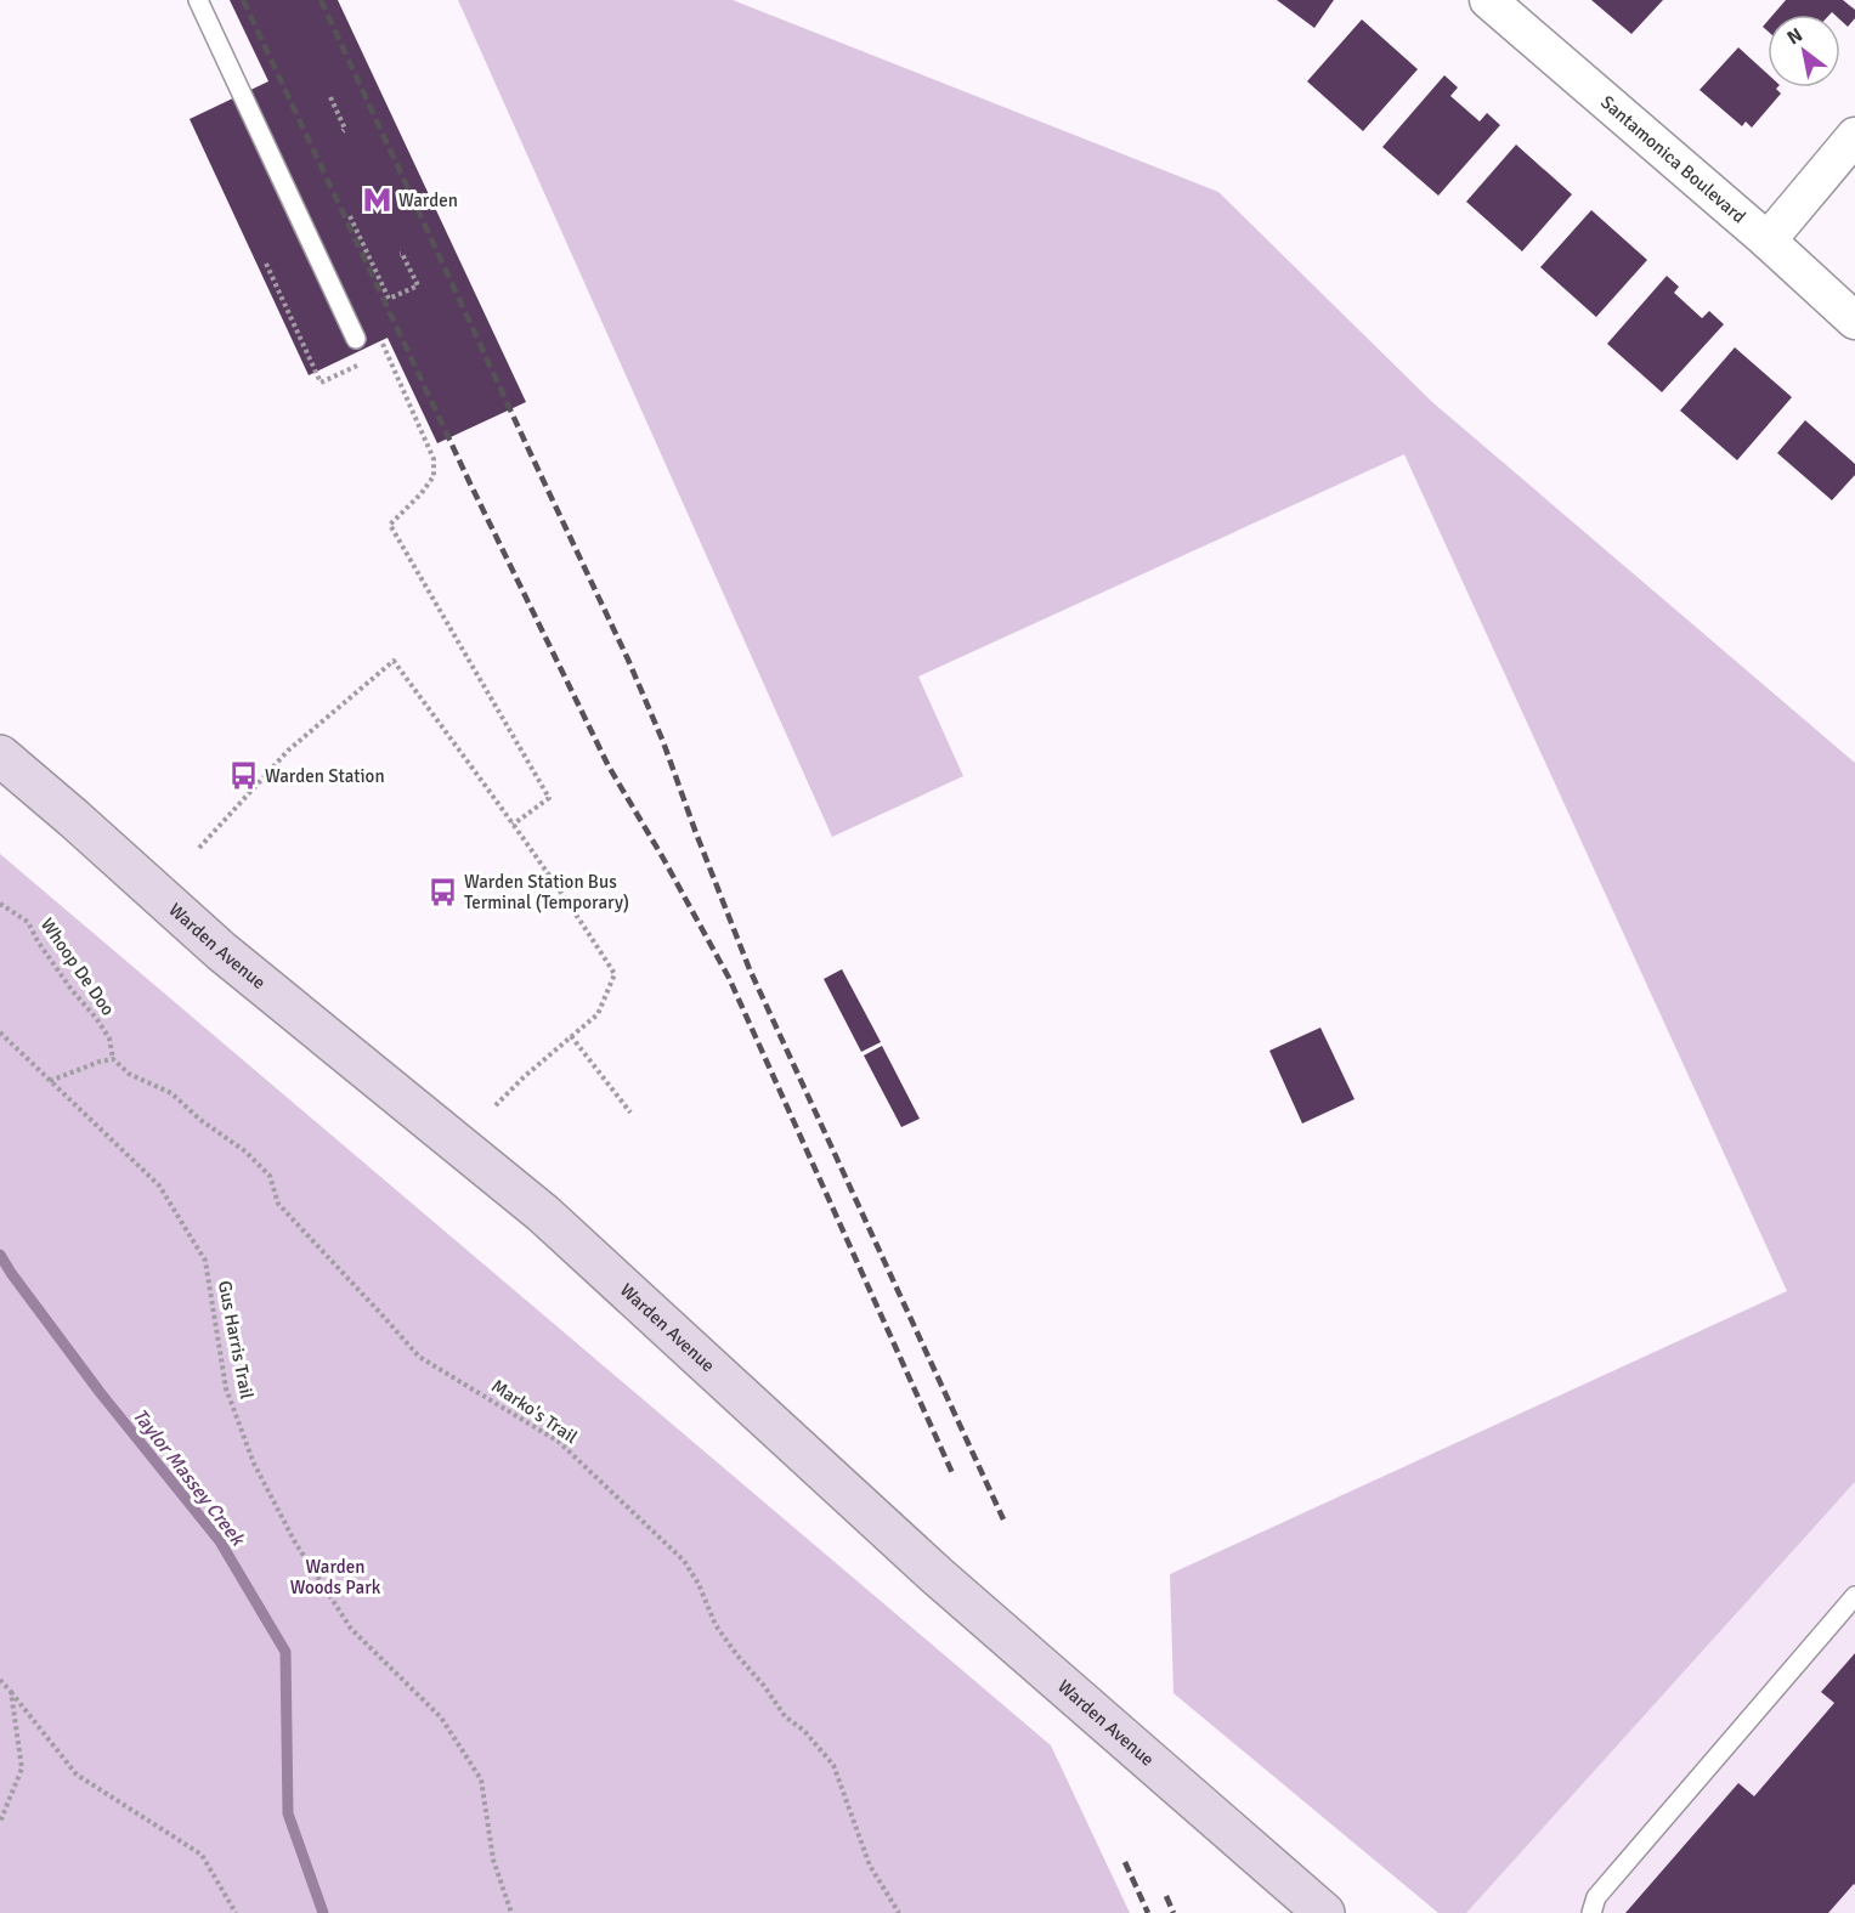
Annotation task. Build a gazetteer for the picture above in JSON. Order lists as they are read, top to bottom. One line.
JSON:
{"streets":{"main road":["Warden Avenue"],"street":["Santamonica Boulevard"],"path":["Whoop De Doo","Gus Harris Trail","Marko's Trail"]},"crossings":[["Whoop De Doo","Marko's Trail"]],"water":["Taylor Massey Creek"],"parks":["Warden Woods Park"],"places":{"metro station":["Warden"],"bus stop":["Warden Station","Warden Station Bus Terminal (Temporary)"]},"north":"top left"}
